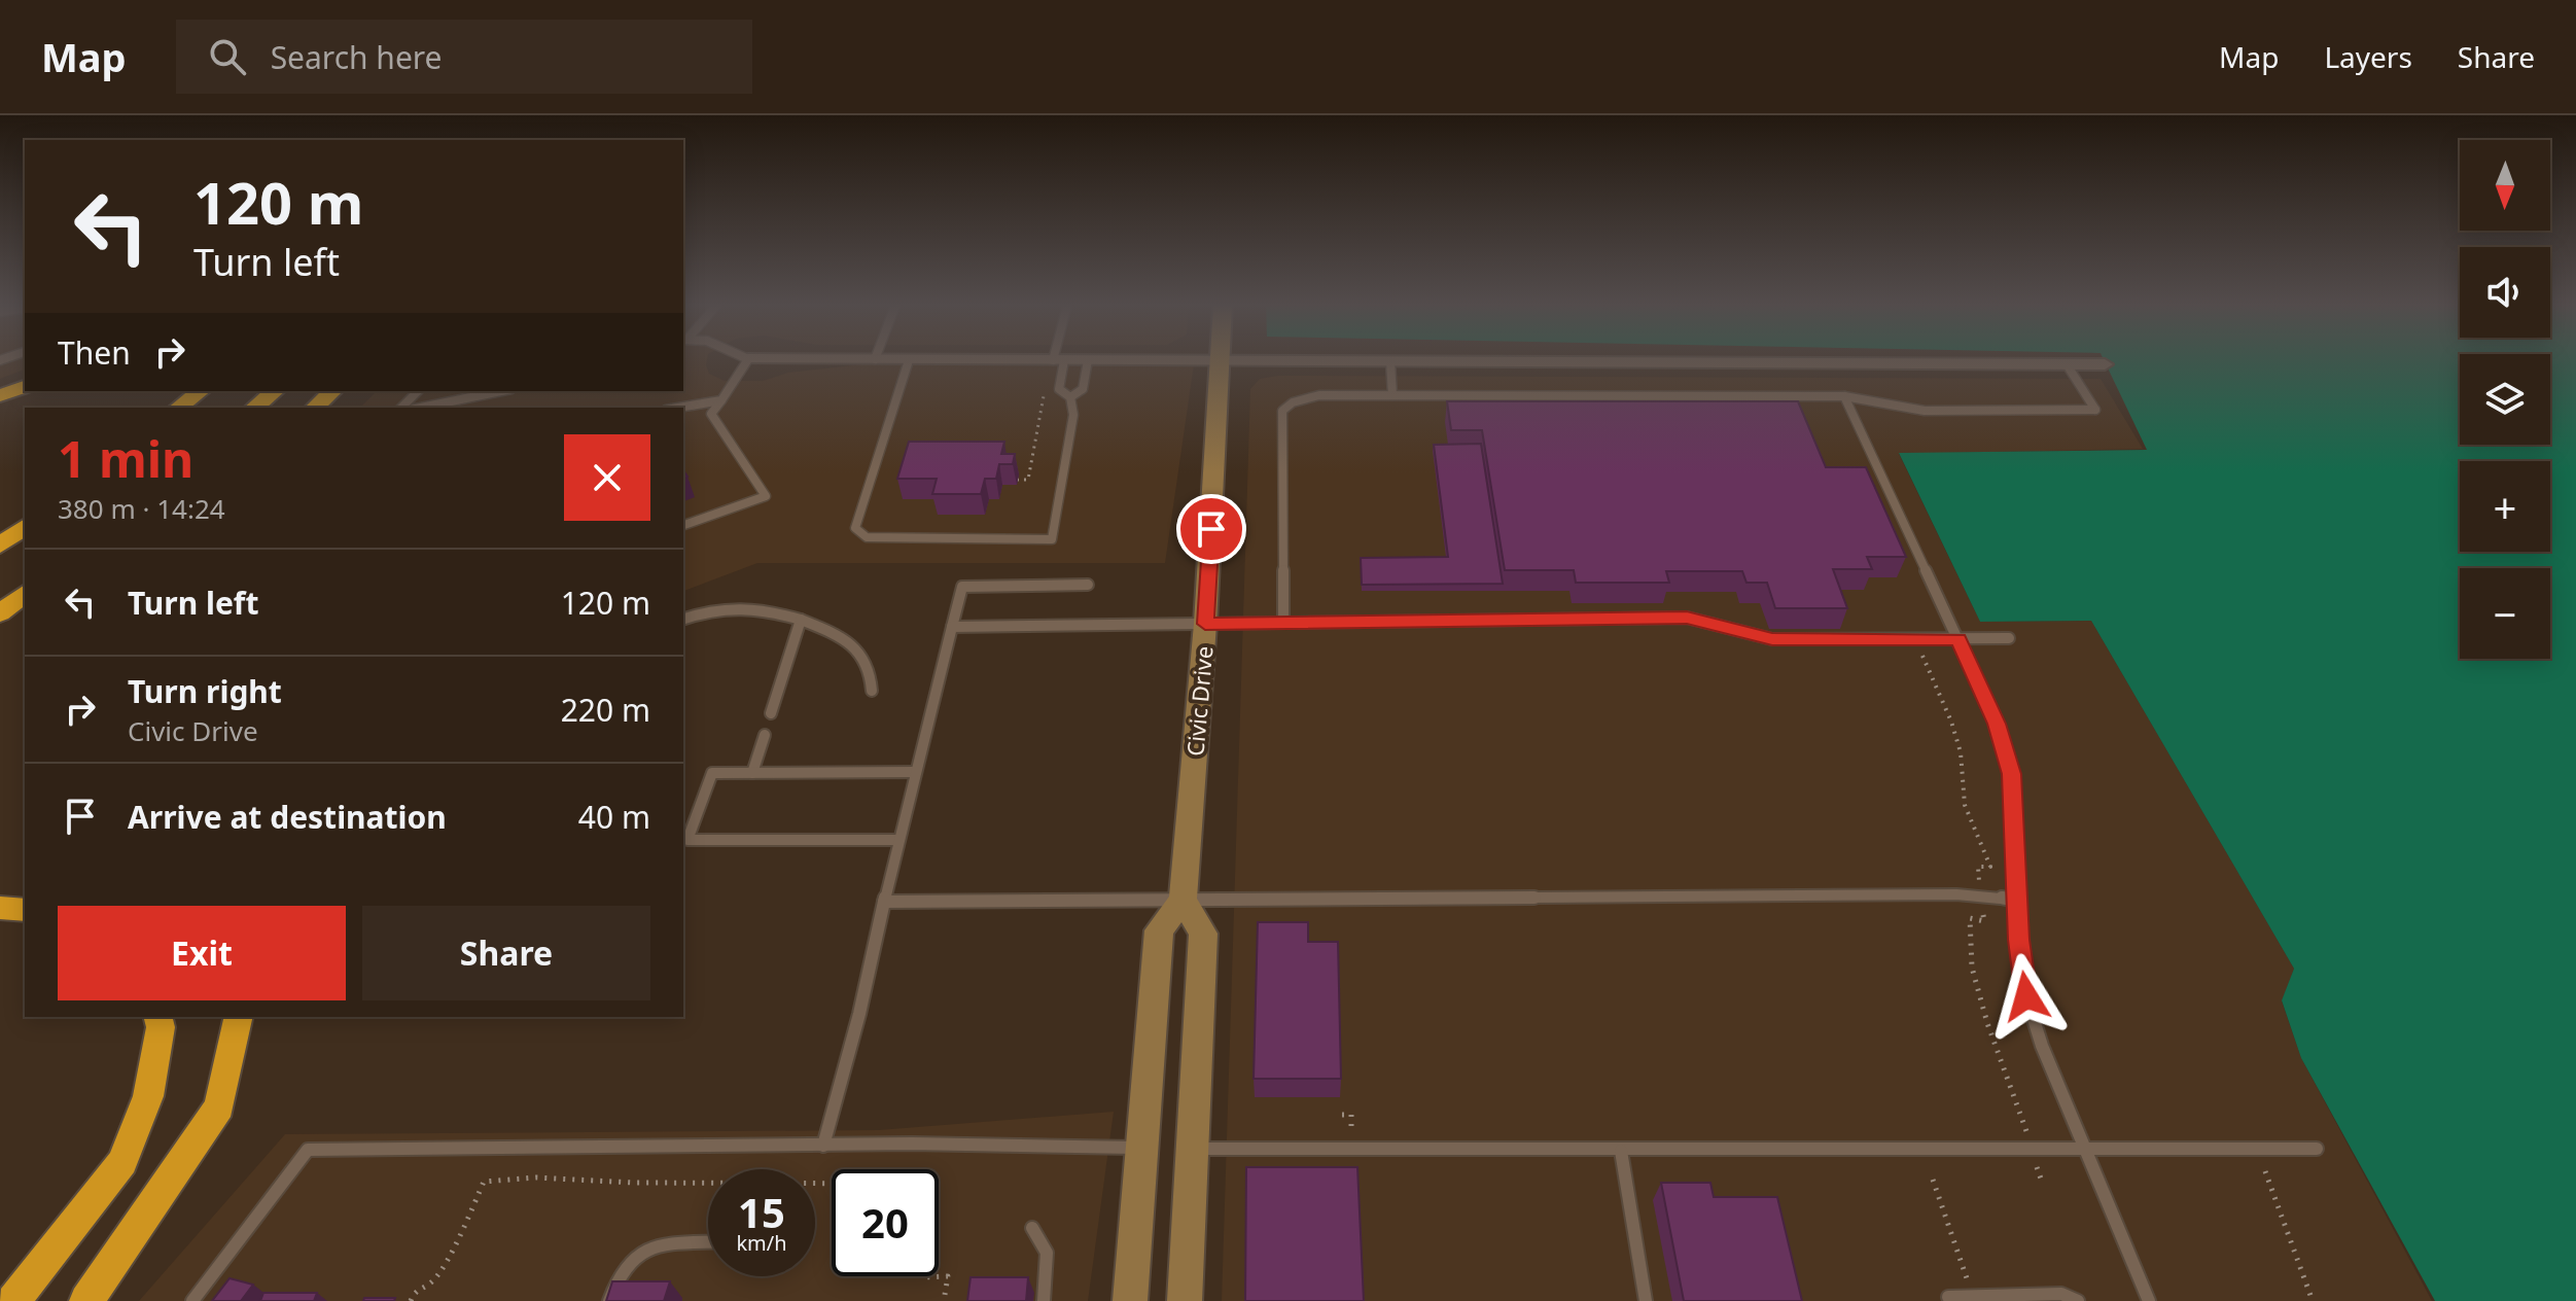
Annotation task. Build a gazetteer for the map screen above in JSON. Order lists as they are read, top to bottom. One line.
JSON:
{"streets":{"street":["Civic Drive"]},"north":"bottom","page":{"header":"Map","search":"Search here","nav":["Map","Layers","Share"],"map_buttons":["+","−"],"turn":["120 m","Turn left"],"then":"Then","heading":["1 min","380 m · 14:24"],"list":[{"name":"Turn left","value":"120 m"},{"name":"Turn right","note":"Civic Drive","value":"220 m"},{"name":"Arrive at destination","value":"40 m"}],"buttons":["Exit","Share"],"speed":"15 km/h","limit":"20"}}
